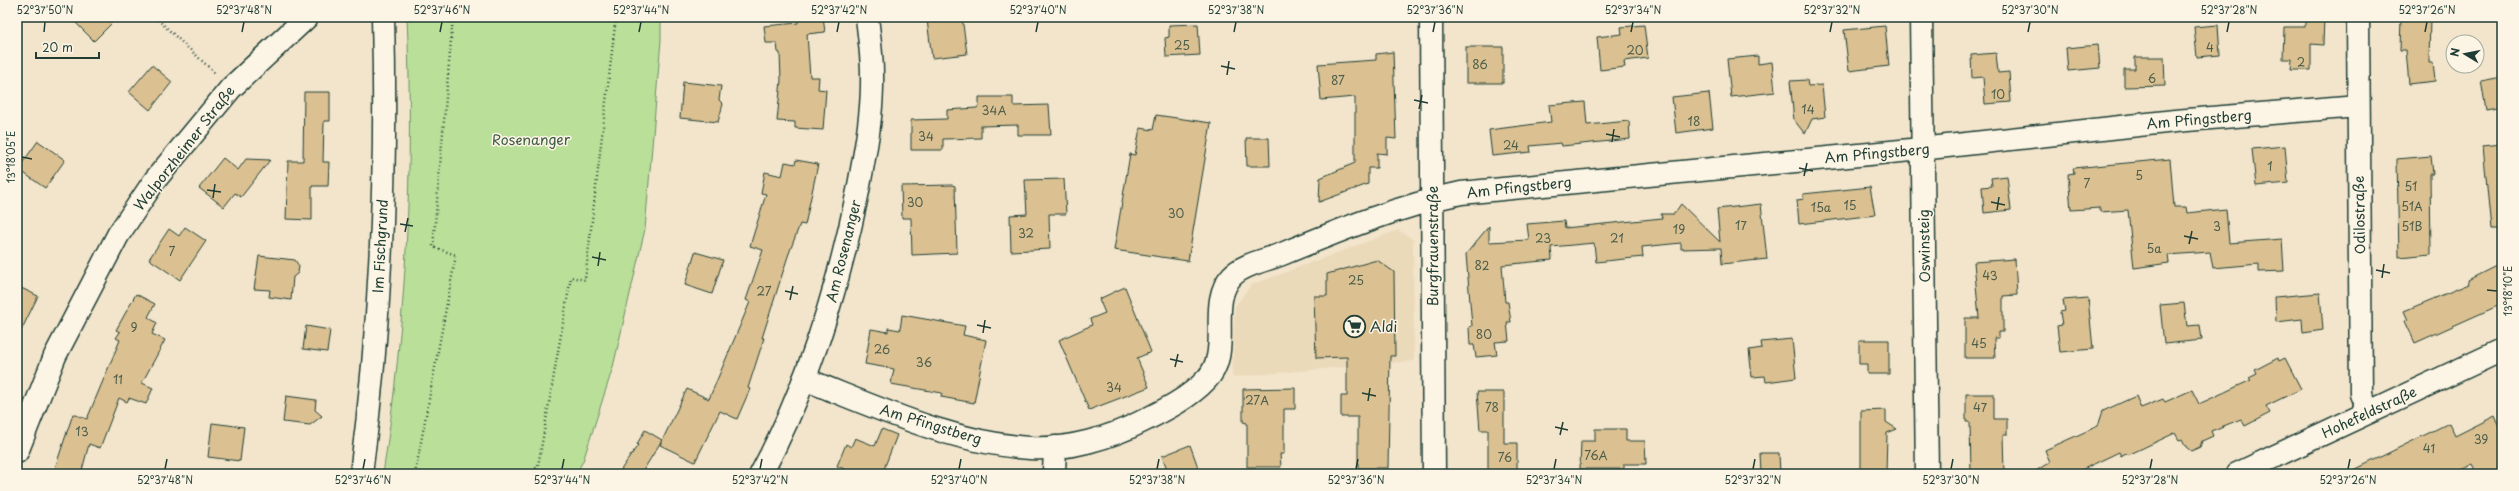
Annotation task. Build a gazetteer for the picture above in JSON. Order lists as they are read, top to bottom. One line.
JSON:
{"streets":{"street":["Am Pfingstberg","Walporzheimer Straße","Odilostraße","Im Fischgrund","Burgfrauenstraße","Oswinsteig","Am Rosenanger","Hohefeldstraße"]},"crossings":[["Am Pfingstberg","Odilostraße"],["Am Pfingstberg","Burgfrauenstraße"],["Am Pfingstberg","Oswinsteig"],["Am Pfingstberg","Am Rosenanger"],["Odilostraße","Hohefeldstraße"]],"parks":["Rosenanger"],"places":{"supermarket":["Aldi"]},"house_numbers":["25","4","20","2","86","6","87","10","14","34A","18","34","24","1","5","7","51","30","15","51A","15a","30","17","3","51B","19","32","23","21","5a","7","82","43","25","27","9","80","45","26","36","11","34","27A","78","47","13","39","41","76A","76"],"scale_bar":"20 m","north":"left","coordinates":["52°37'50\"N","52°37'48\"N","52°37'46\"N","52°37'44\"N","52°37'42\"N","52°37'40\"N","52°37'38\"N","52°37'36\"N","52°37'34\"N","52°37'32\"N","52°37'30\"N","52°37'28\"N","52°37'26\"N","13°18'05\"E","13°18'10\"E"]}
